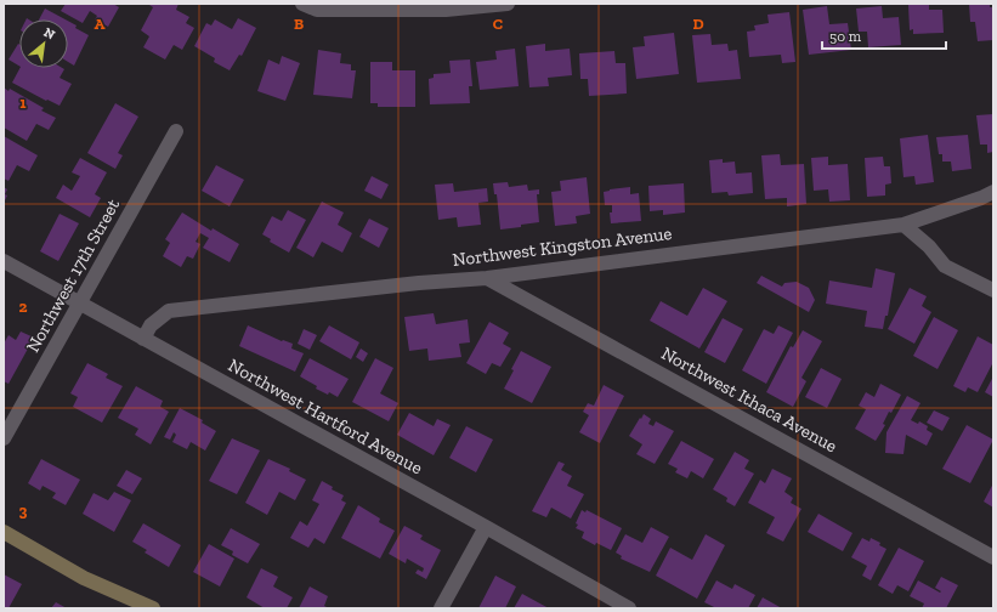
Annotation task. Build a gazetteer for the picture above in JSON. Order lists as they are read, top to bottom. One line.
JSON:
{"streets":{"street":["Northwest Kingston Avenue","Northwest 17th Street","Northwest Ithaca Avenue","Northwest Hartford Avenue"]},"crossings":[["Northwest Kingston Avenue","Northwest Ithaca Avenue"],["Northwest Kingston Avenue","Northwest Hartford Avenue"],["Northwest 17th Street","Northwest Hartford Avenue"]],"scale_bar":"50 m","north":"top right","grid":{"columns":["A","B","C","D"],"rows":["1","2","3"]}}
